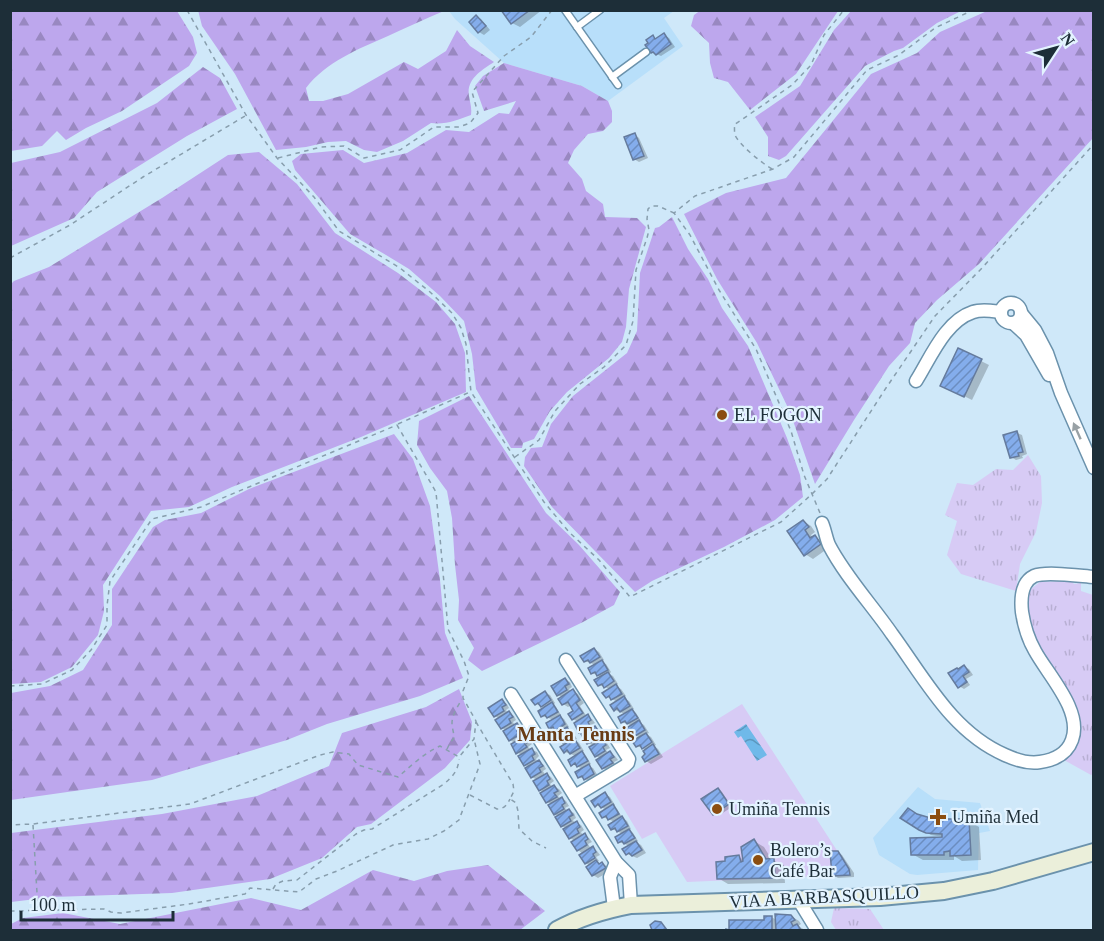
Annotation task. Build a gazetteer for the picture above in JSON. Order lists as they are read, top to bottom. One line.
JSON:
{"streets":{"main road":["VIA A BARBASQUILLO"]},"districts":["Manta Tennis"],"places":{"other":["EL FOGON","Umiña Tennis","Bolero’s Café Bar"],"health":["Umiña Med"]},"scale_bar":"100 m","north":"top right"}
